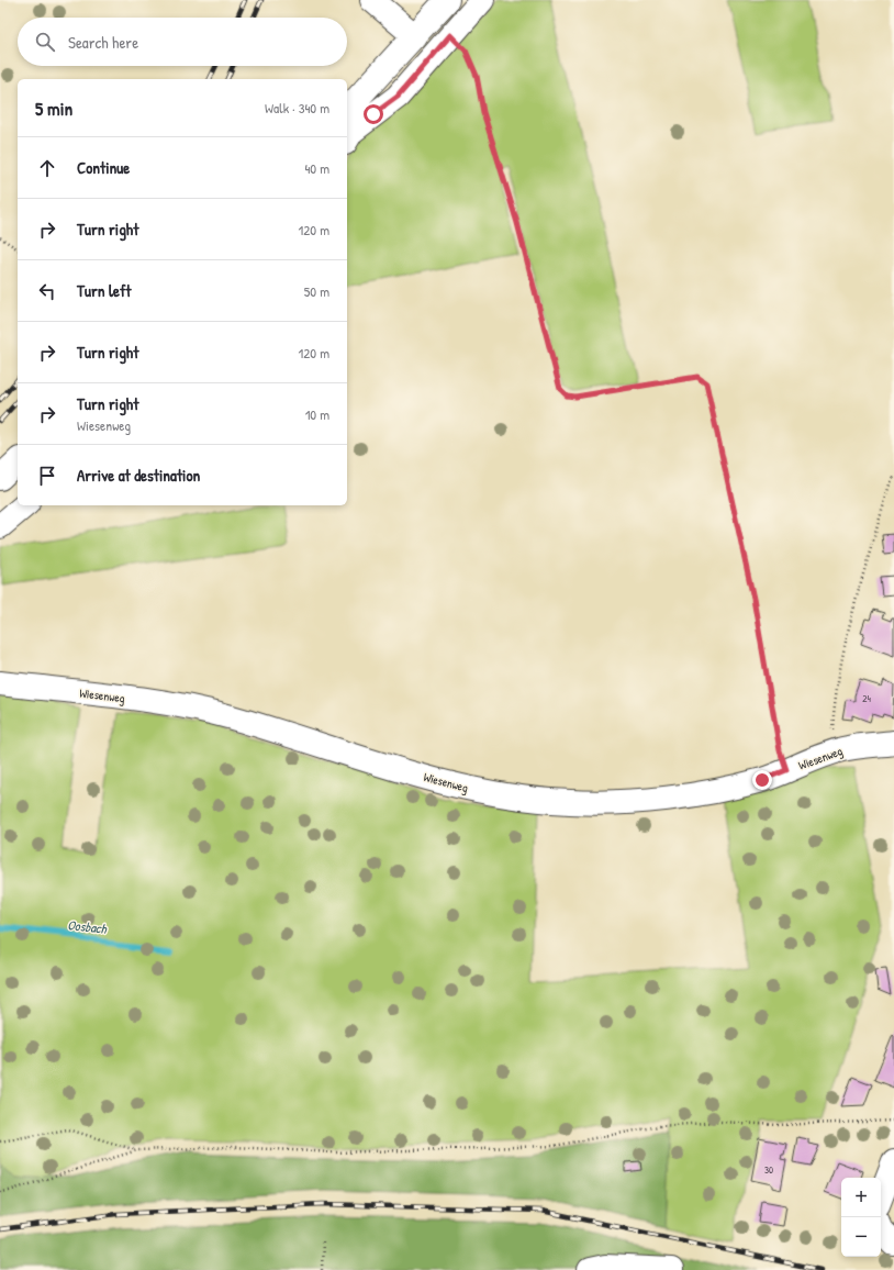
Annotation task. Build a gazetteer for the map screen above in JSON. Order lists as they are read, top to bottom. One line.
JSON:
{"streets":{"street":["Wiesenweg"]},"water":["Oosbach"],"house_numbers":["24","30"],"page":{"search":"Search here","heading":["5 min","Walk · 340 m"],"list":[["Continue","40 m"],["Turn right","120 m"],["Turn left","50 m"],["Turn right","120 m"],["Turn right","Wiesenweg","10 m"],"Arrive at destination"],"map_buttons":["+","−"]}}
